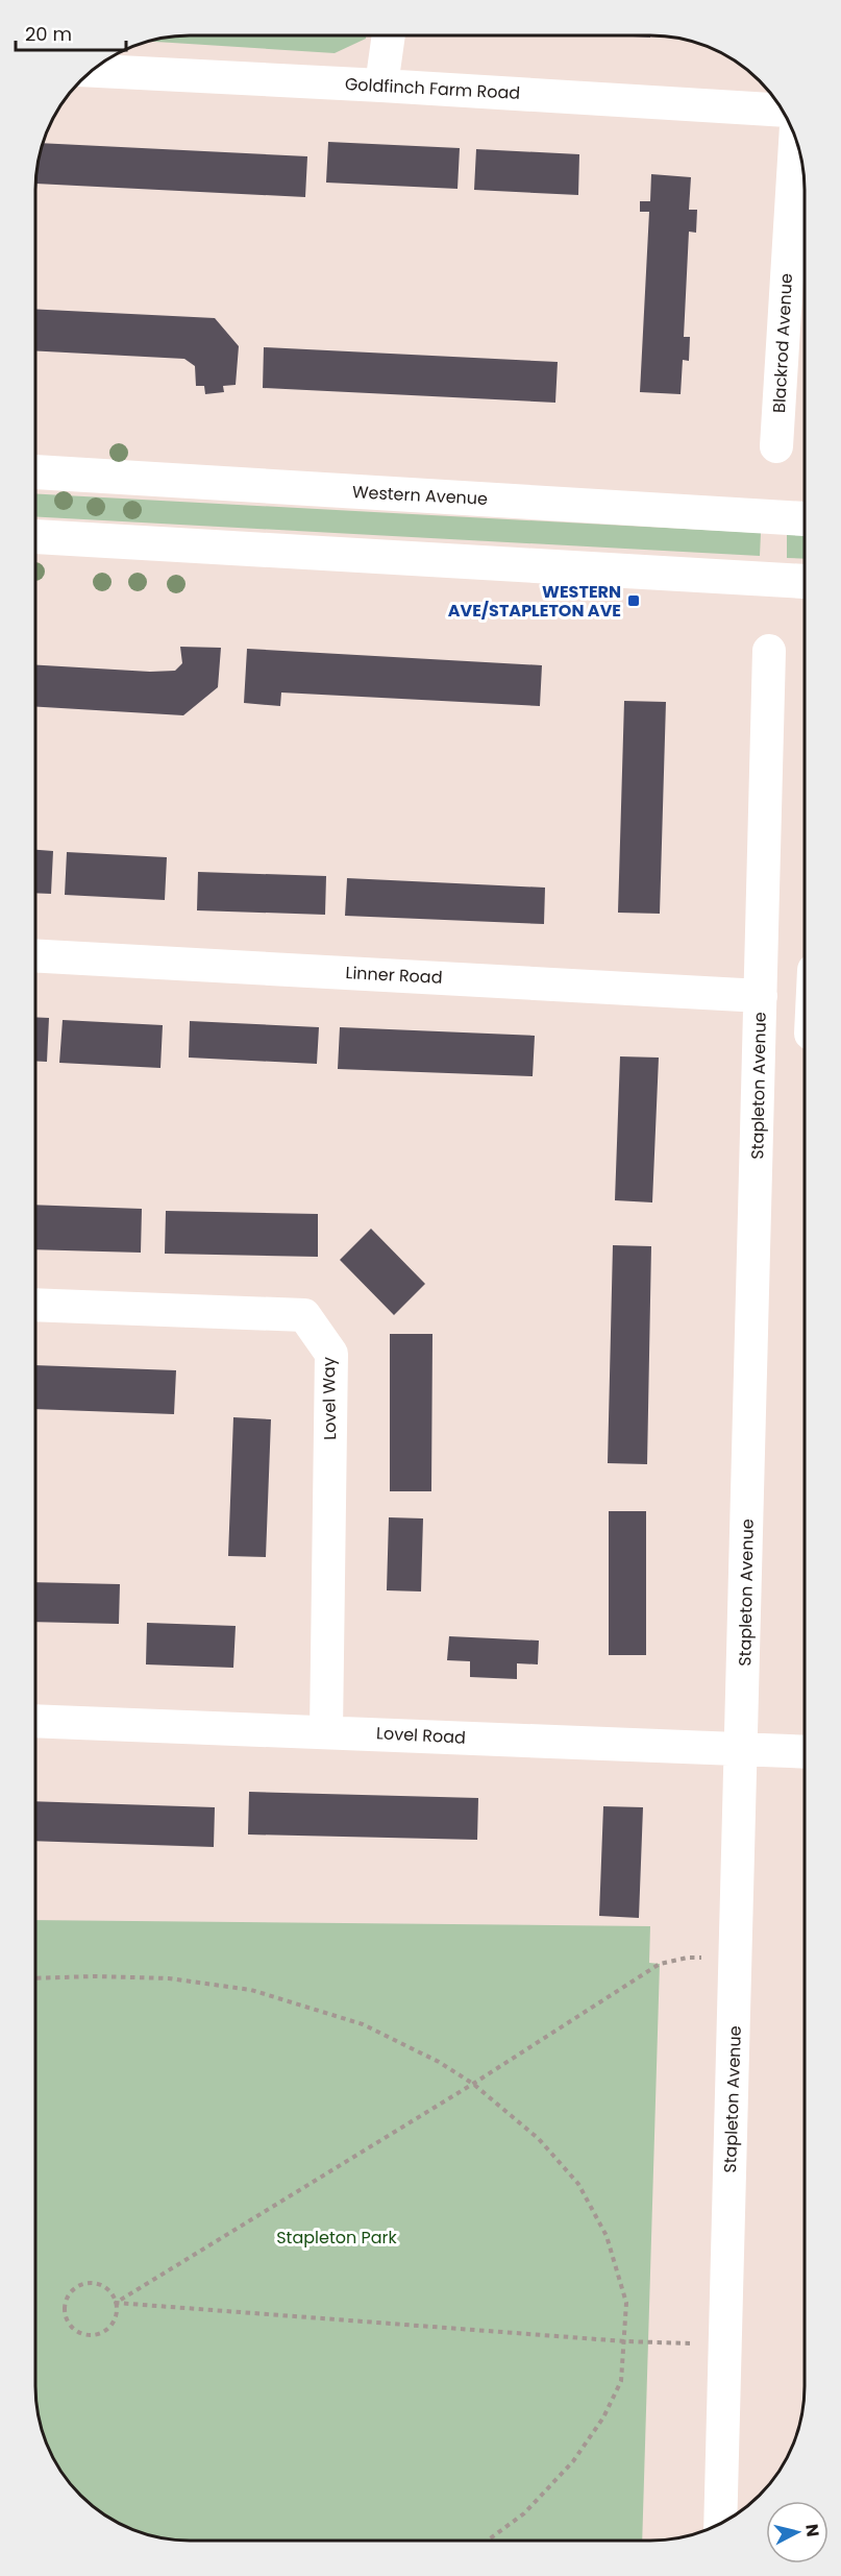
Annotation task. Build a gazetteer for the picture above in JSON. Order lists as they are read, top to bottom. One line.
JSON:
{"streets":{"street":["Goldfinch Farm Road","Blackrod Avenue","Western Avenue","Linner Road","Stapleton Avenue","Lovel Way","Lovel Road"]},"crossings":[["Linner Road","Stapleton Avenue"],["Stapleton Avenue","Lovel Road"],["Lovel Way","Lovel Road"]],"parks":["Stapleton Park"],"places":{"transit":["WESTERN AVE/STAPLETON AVE"]},"scale_bar":"20 m","north":"right"}
